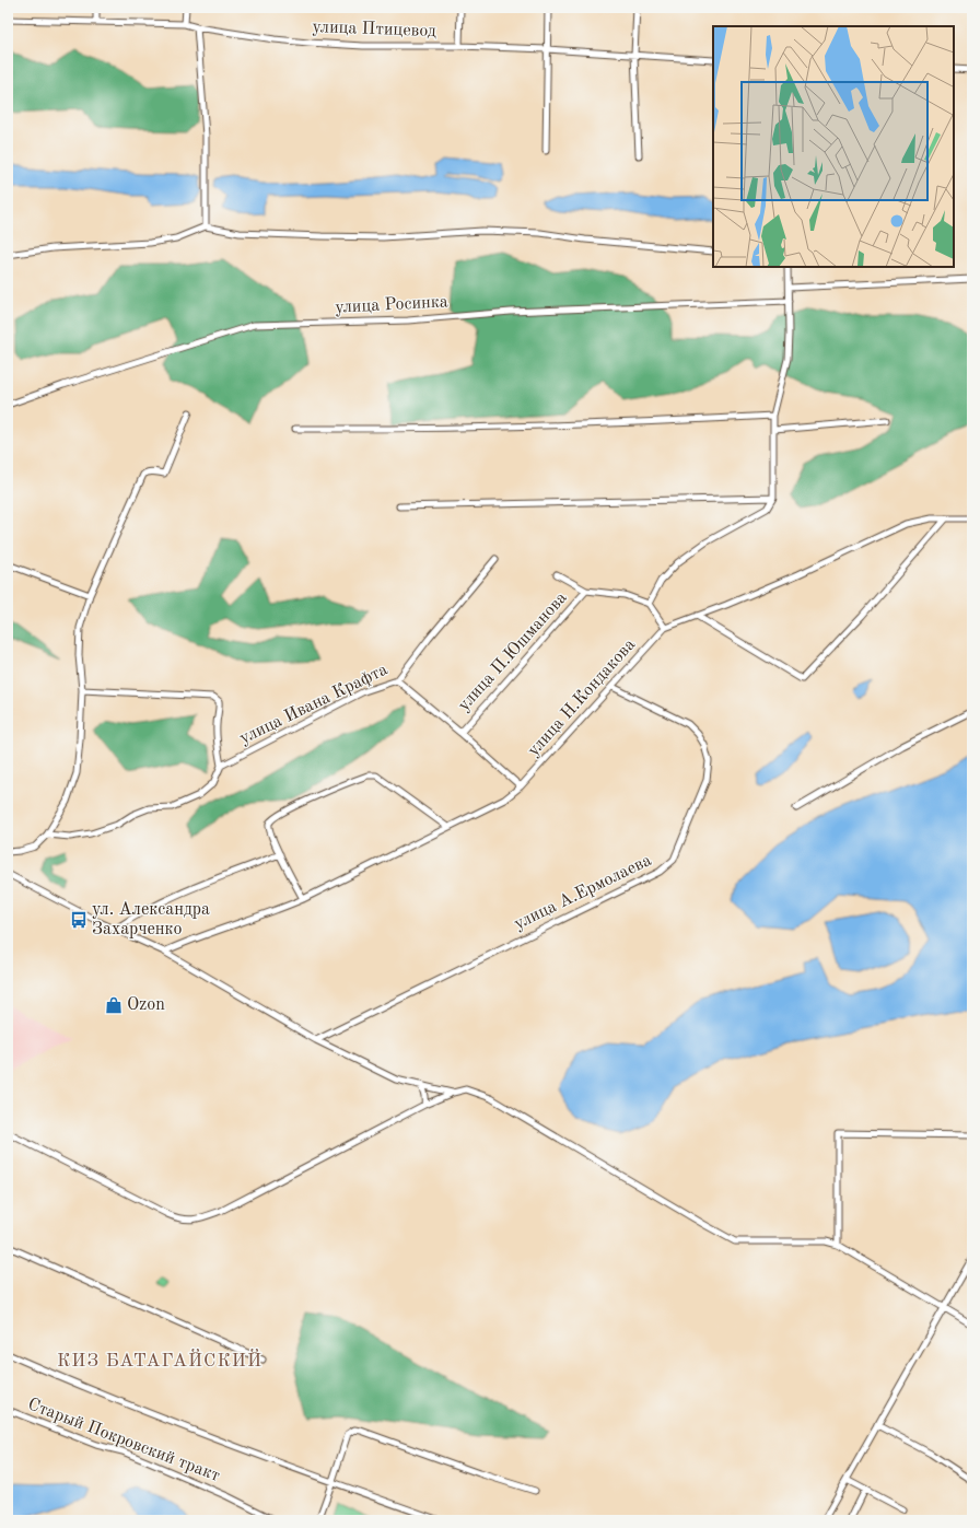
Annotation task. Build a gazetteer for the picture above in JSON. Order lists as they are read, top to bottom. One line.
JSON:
{"streets":{"street":["улица Птицевод","улица Росинка","улица П.Юшманова","улица Н.Кондакова","улица Ивана Крафта","улица А.Ермолаева","Старый Покровский тракт"]},"crossings":[["улица Н.Кондакова","улица А.Ермолаева"]],"districts":["КИЗ БАТАГАЙСКИЙ"],"places":{"bus stop":["ул. Александра Захарченко"],"shop":["Ozon"]}}
